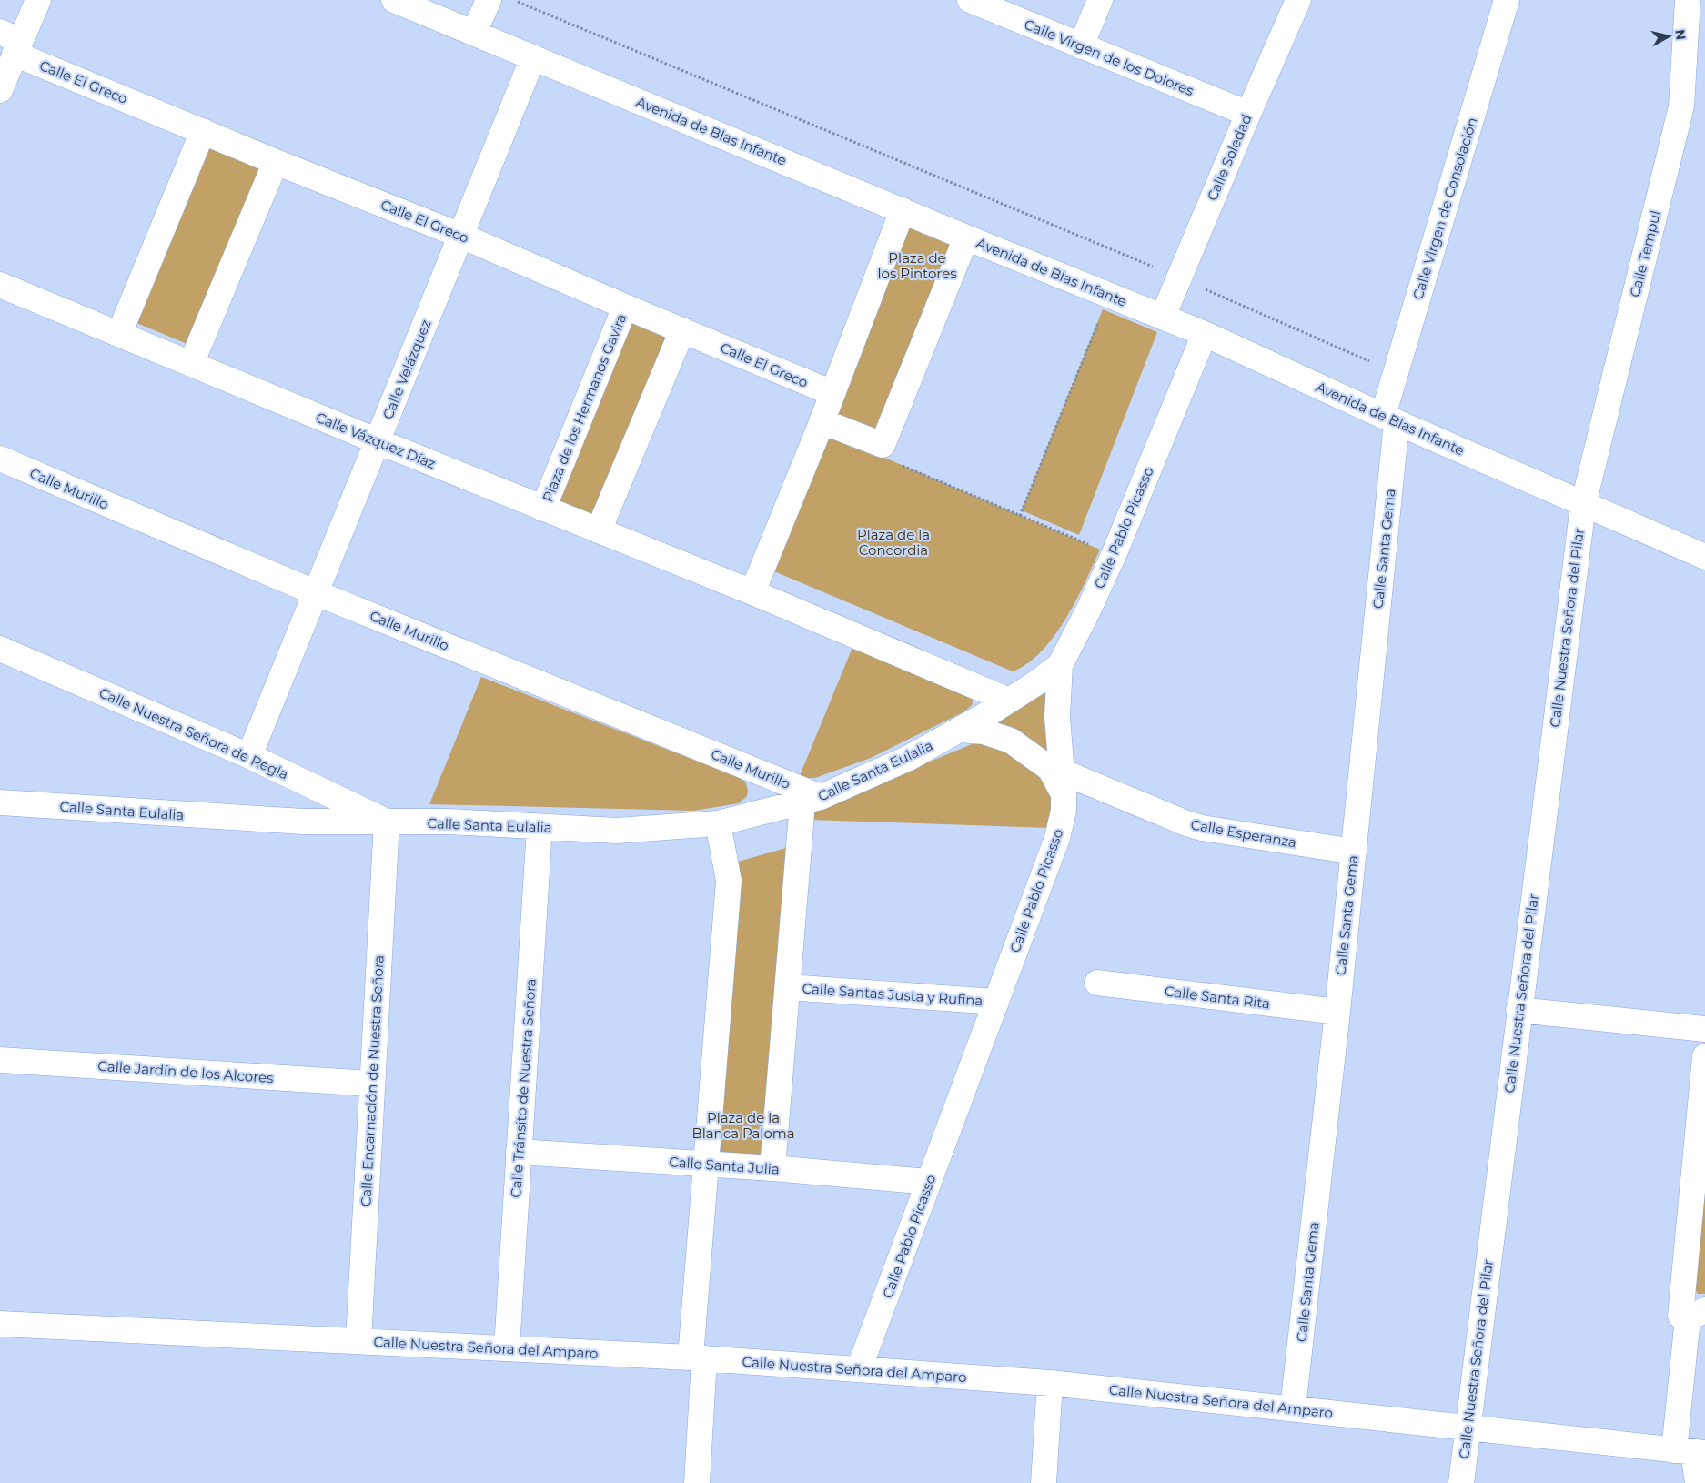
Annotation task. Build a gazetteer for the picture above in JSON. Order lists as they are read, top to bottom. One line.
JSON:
{"streets":{"street":["Calle Virgen de los Dolores","Calle El Greco","Avenida de Blas Infante","Calle Soledad","Calle Virgen de Consolación","Calle Tempul","Calle Velázquez","Plaza de los Hermanos Gavira","Calle Vázquez Díaz","Calle Murillo","Calle Pablo Picasso","Calle Santa Gema","Calle Nuestra Señora del Pilar","Calle Nuestra Señora de Regla","Calle Santa Eulalia","Calle Esperanza","Calle Santas Justa y Rufina","Calle Santa Rita","Calle Jardín de los Alcores","Calle Encarnación de Nuestra Señora","Calle Tránsito de Nuestra Señora","Calle Santa Julia","Calle Nuestra Señora del Amparo"]},"crossings":[["Calle Virgen de los Dolores","Calle Soledad"],["Calle El Greco","Calle Velázquez"],["Calle El Greco","Plaza de los Hermanos Gavira"],["Avenida de Blas Infante","Calle Soledad"],["Avenida de Blas Infante","Calle Virgen de Consolación"],["Avenida de Blas Infante","Calle Tempul"],["Avenida de Blas Infante","Calle Velázquez"],["Avenida de Blas Infante","Calle Pablo Picasso"],["Avenida de Blas Infante","Calle Santa Gema"],["Avenida de Blas Infante","Calle Nuestra Señora del Pilar"],["Calle Virgen de Consolación","Calle Santa Gema"],["Calle Tempul","Calle Nuestra Señora del Pilar"],["Calle Velázquez","Calle Vázquez Díaz"],["Calle Velázquez","Calle Murillo"],["Calle Velázquez","Calle Nuestra Señora de Regla"],["Plaza de los Hermanos Gavira","Calle Vázquez Díaz"],["Calle Vázquez Díaz","Calle Santa Eulalia"],["Calle Murillo","Calle Santa Eulalia"],["Calle Pablo Picasso","Calle Santa Eulalia"],["Calle Pablo Picasso","Calle Esperanza"],["Calle Pablo Picasso","Calle Santas Justa y Rufina"],["Calle Pablo Picasso","Calle Santa Julia"],["Calle Pablo Picasso","Calle Nuestra Señora del Amparo"],["Calle Santa Gema","Calle Esperanza"],["Calle Santa Gema","Calle Santa Rita"],["Calle Santa Gema","Calle Nuestra Señora del Amparo"],["Calle Nuestra Señora del Pilar","Calle Nuestra Señora del Amparo"],["Calle Nuestra Señora de Regla","Calle Santa Eulalia"],["Calle Nuestra Señora de Regla","Calle Encarnación de Nuestra Señora"],["Calle Santa Eulalia","Calle Encarnación de Nuestra Señora"],["Calle Santa Eulalia","Calle Tránsito de Nuestra Señora"],["Calle Jardín de los Alcores","Calle Encarnación de Nuestra Señora"],["Calle Encarnación de Nuestra Señora","Calle Nuestra Señora del Amparo"],["Calle Tránsito de Nuestra Señora","Calle Santa Julia"],["Calle Tránsito de Nuestra Señora","Calle Nuestra Señora del Amparo"]],"parks":["Plaza de los Pintores","Plaza de la Concordia","Plaza de la Blanca Paloma"],"north":"right"}
